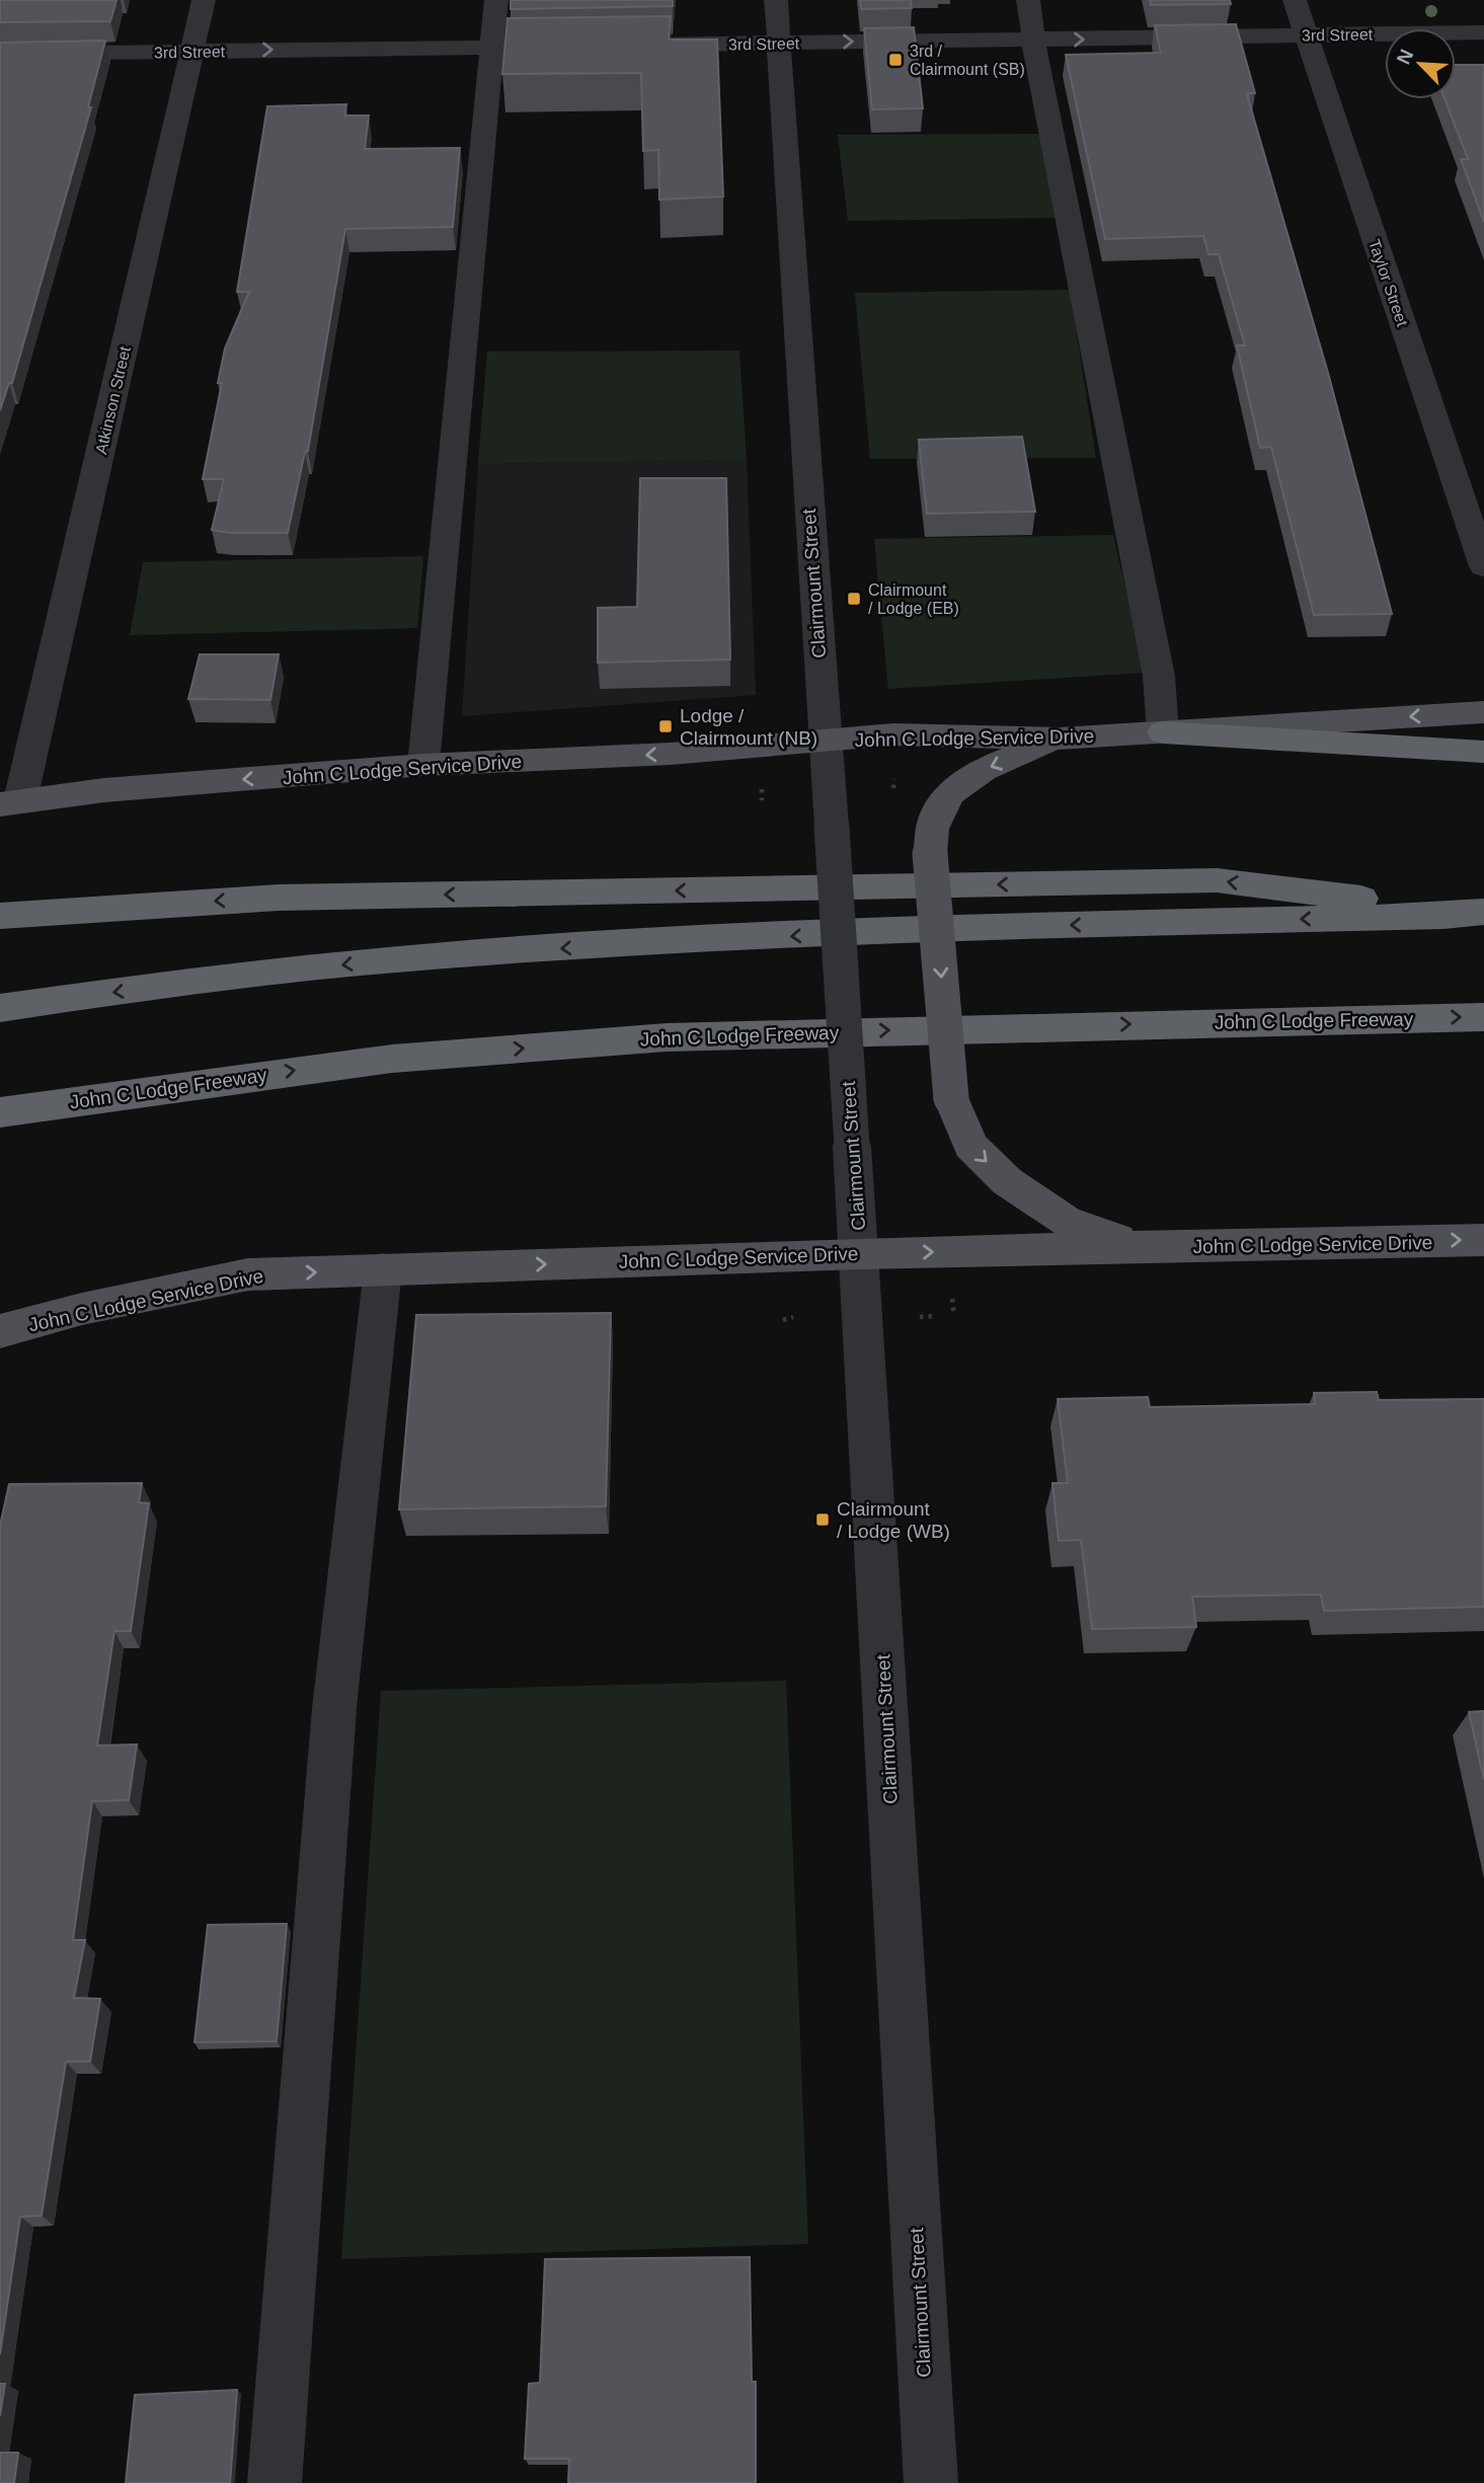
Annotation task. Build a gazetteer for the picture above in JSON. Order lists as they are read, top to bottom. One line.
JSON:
{"streets":{"highway":["John C Lodge Freeway"],"main road":["John C Lodge Service Drive"],"street":["3rd Street","Taylor Street","Atkinson Street","Clairmount Street"]},"crossings":[["3rd Street","Taylor Street"],["3rd Street","Atkinson Street"],["3rd Street","Clairmount Street"],["Atkinson Street","John C Lodge Service Drive"],["Clairmount Street","John C Lodge Service Drive"]],"one_way":["3rd Street"],"places":{"transit":["3rd / Clairmount (SB)","Clairmount / Lodge (EB)","Lodge / Clairmount (NB)","Clairmount / Lodge (WB)"]},"north":"top left"}
